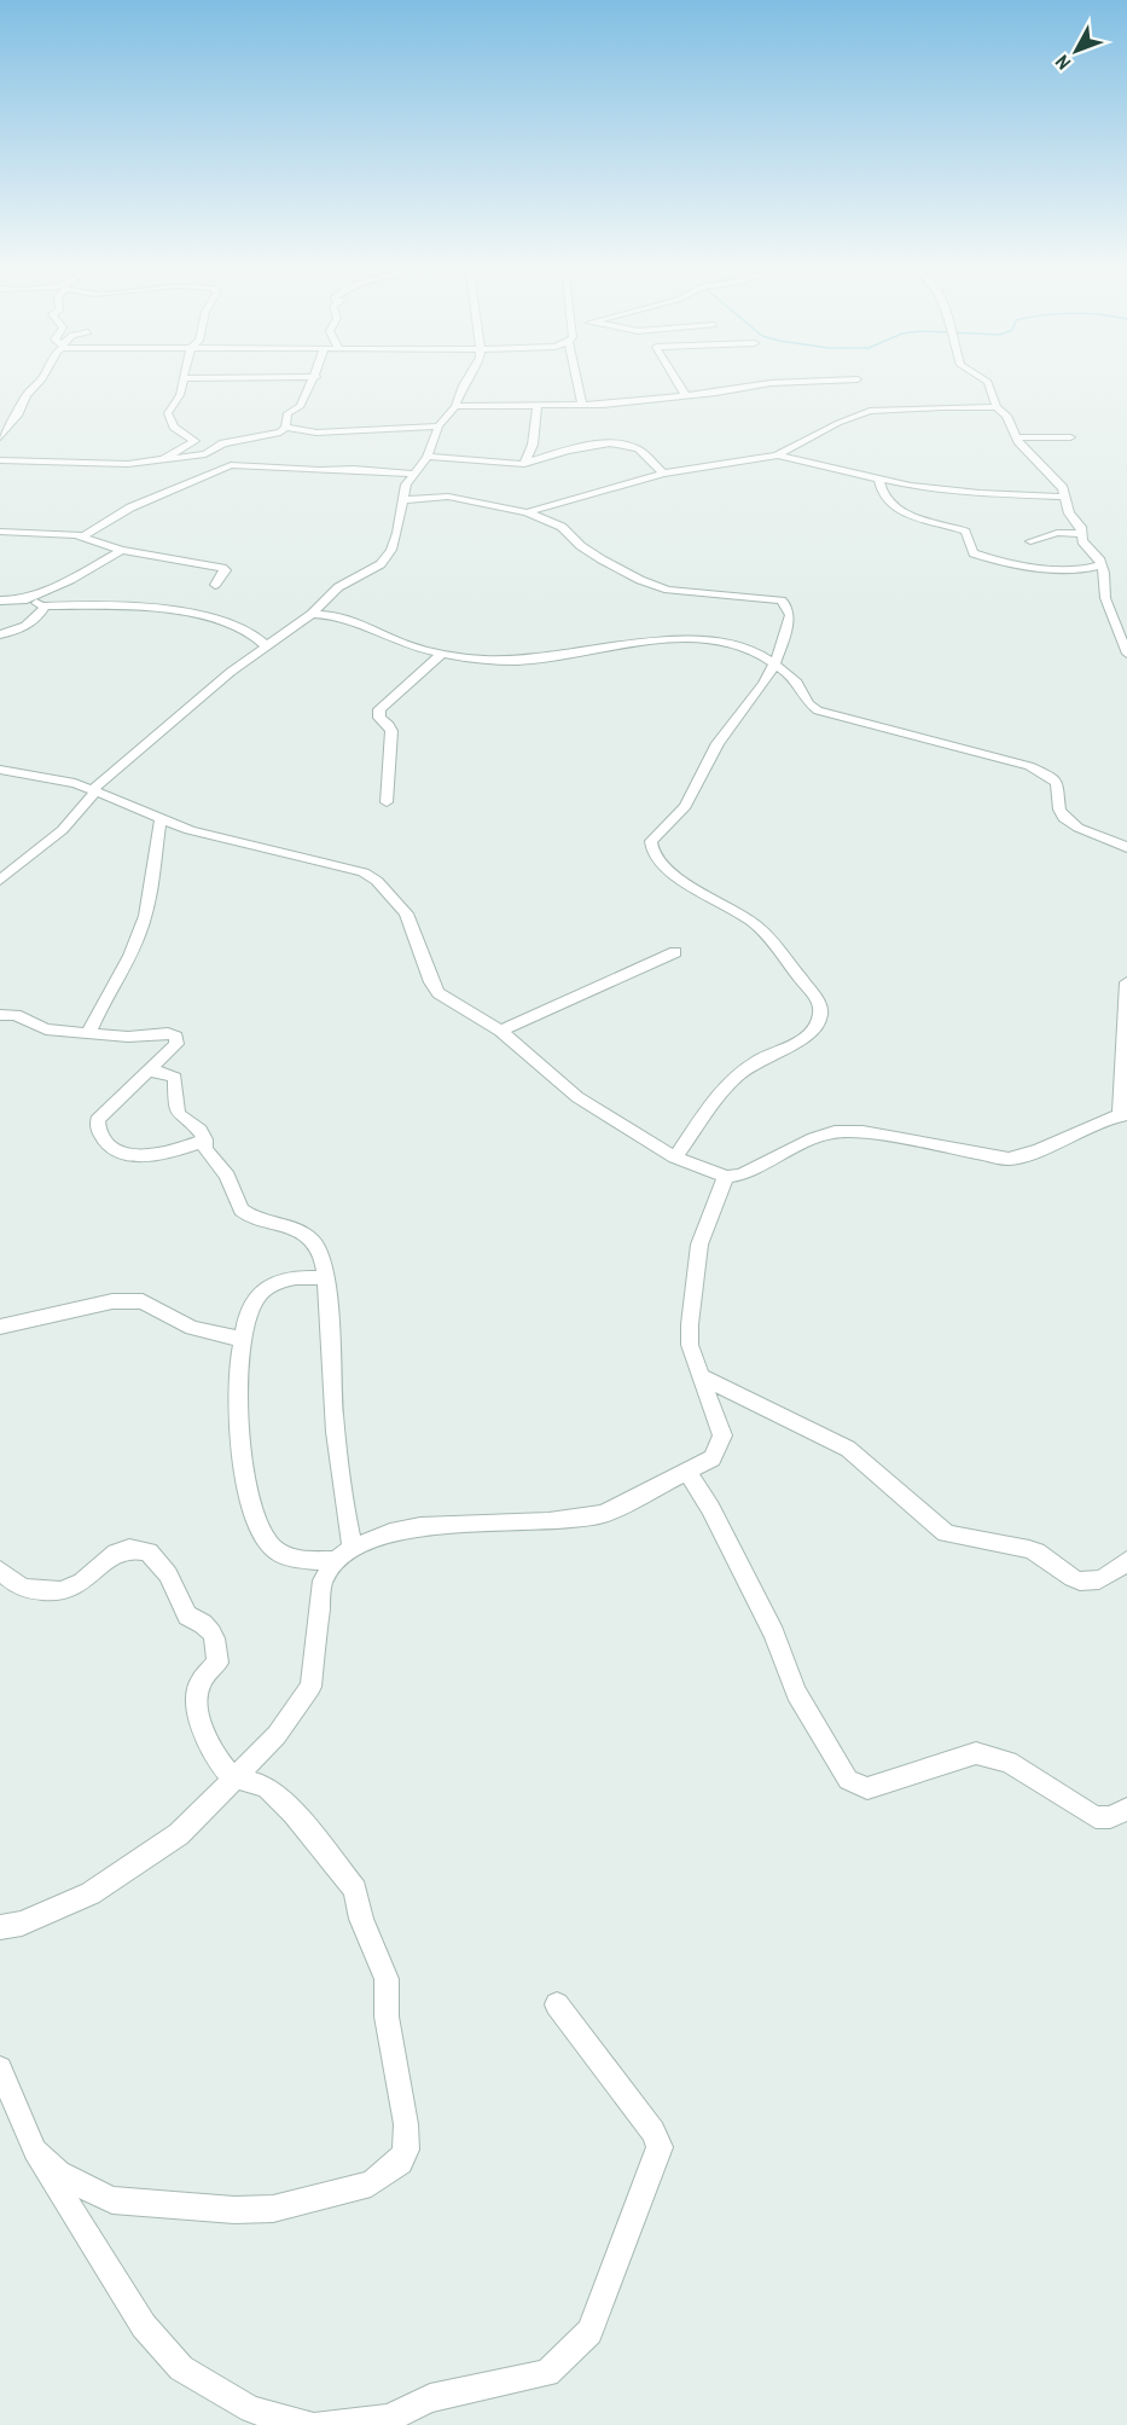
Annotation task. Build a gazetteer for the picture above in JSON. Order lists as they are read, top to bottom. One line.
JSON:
{"north":"bottom left"}
